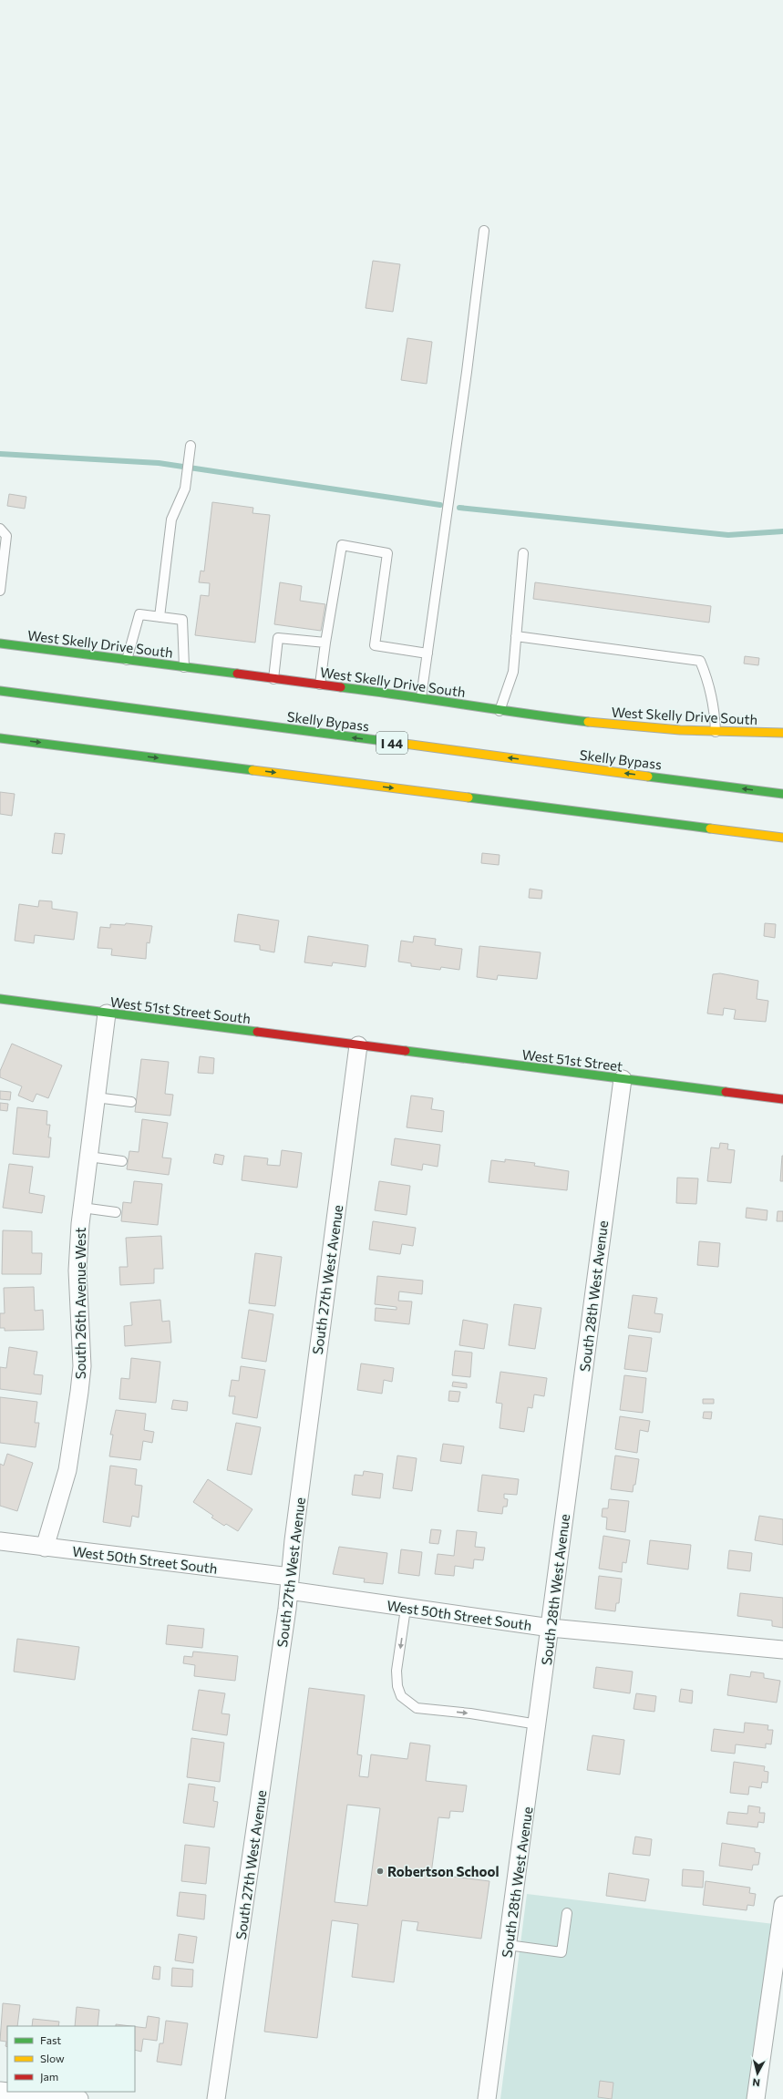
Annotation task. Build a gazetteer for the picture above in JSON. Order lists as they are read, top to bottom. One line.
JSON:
{"streets":{"main road":["West Skelly Drive South","Skelly Bypass","I 44","West 51st Street South","West 51st Street"],"street":["South 27th West Avenue","South 28th West Avenue","South 26th Avenue West","West 50th Street South"]},"crossings":[["West 51st Street South","West 51st Street"],["West 51st Street South","South 27th West Avenue"],["West 51st Street South","South 26th Avenue West"],["West 51st Street","South 27th West Avenue"],["West 51st Street","South 28th West Avenue"],["South 27th West Avenue","West 50th Street South"],["South 28th West Avenue","West 50th Street South"],["South 26th Avenue West","West 50th Street South"]],"places":["Robertson School"],"legend":["Fast","Slow","Jam"],"north":"bottom"}
